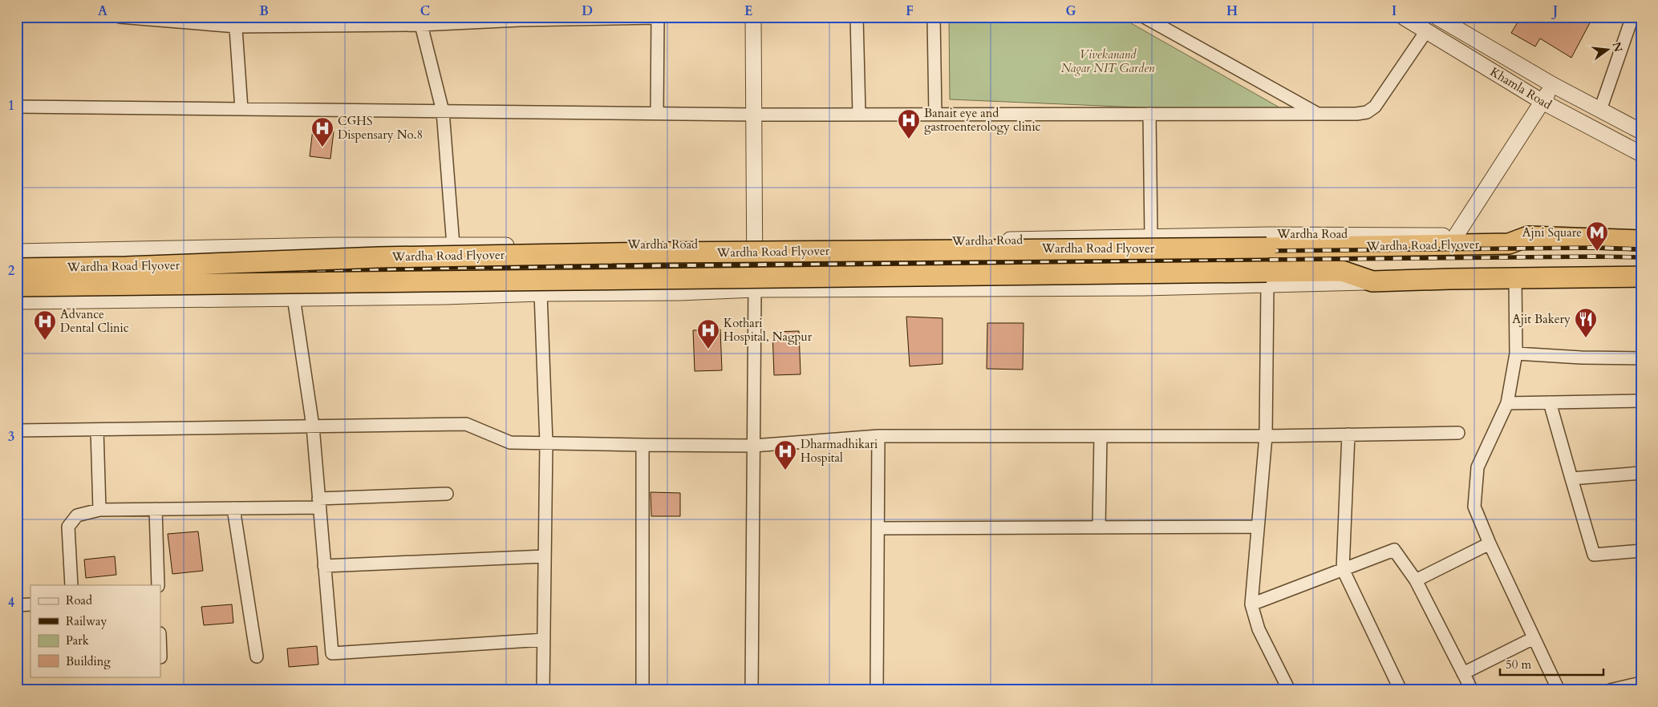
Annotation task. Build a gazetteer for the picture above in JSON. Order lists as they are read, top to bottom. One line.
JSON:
{"streets":{"highway":["Wardha Road","Wardha Road Flyover"],"street":["Khamla Road"]},"crossings":[["Wardha Road","Wardha Road Flyover"]],"parks":["Vivekanand Nagar NIT Garden"],"places":{"hospital":["Banait eye and gastroenterology clinic","CGHS Dispensary No.8","Advance Dental Clinic","Kothari Hospital, Nagpur","Dharmadhikari Hospital"],"metro station":["Ajni Square"],"restaurant":["Ajit Bakery"]},"legend":["Road","Railway","Park","Building"],"scale_bar":"50 m","north":"right","grid":{"columns":["A","B","C","D","E","F","G","H","I","J"],"rows":["1","2","3","4"]}}
